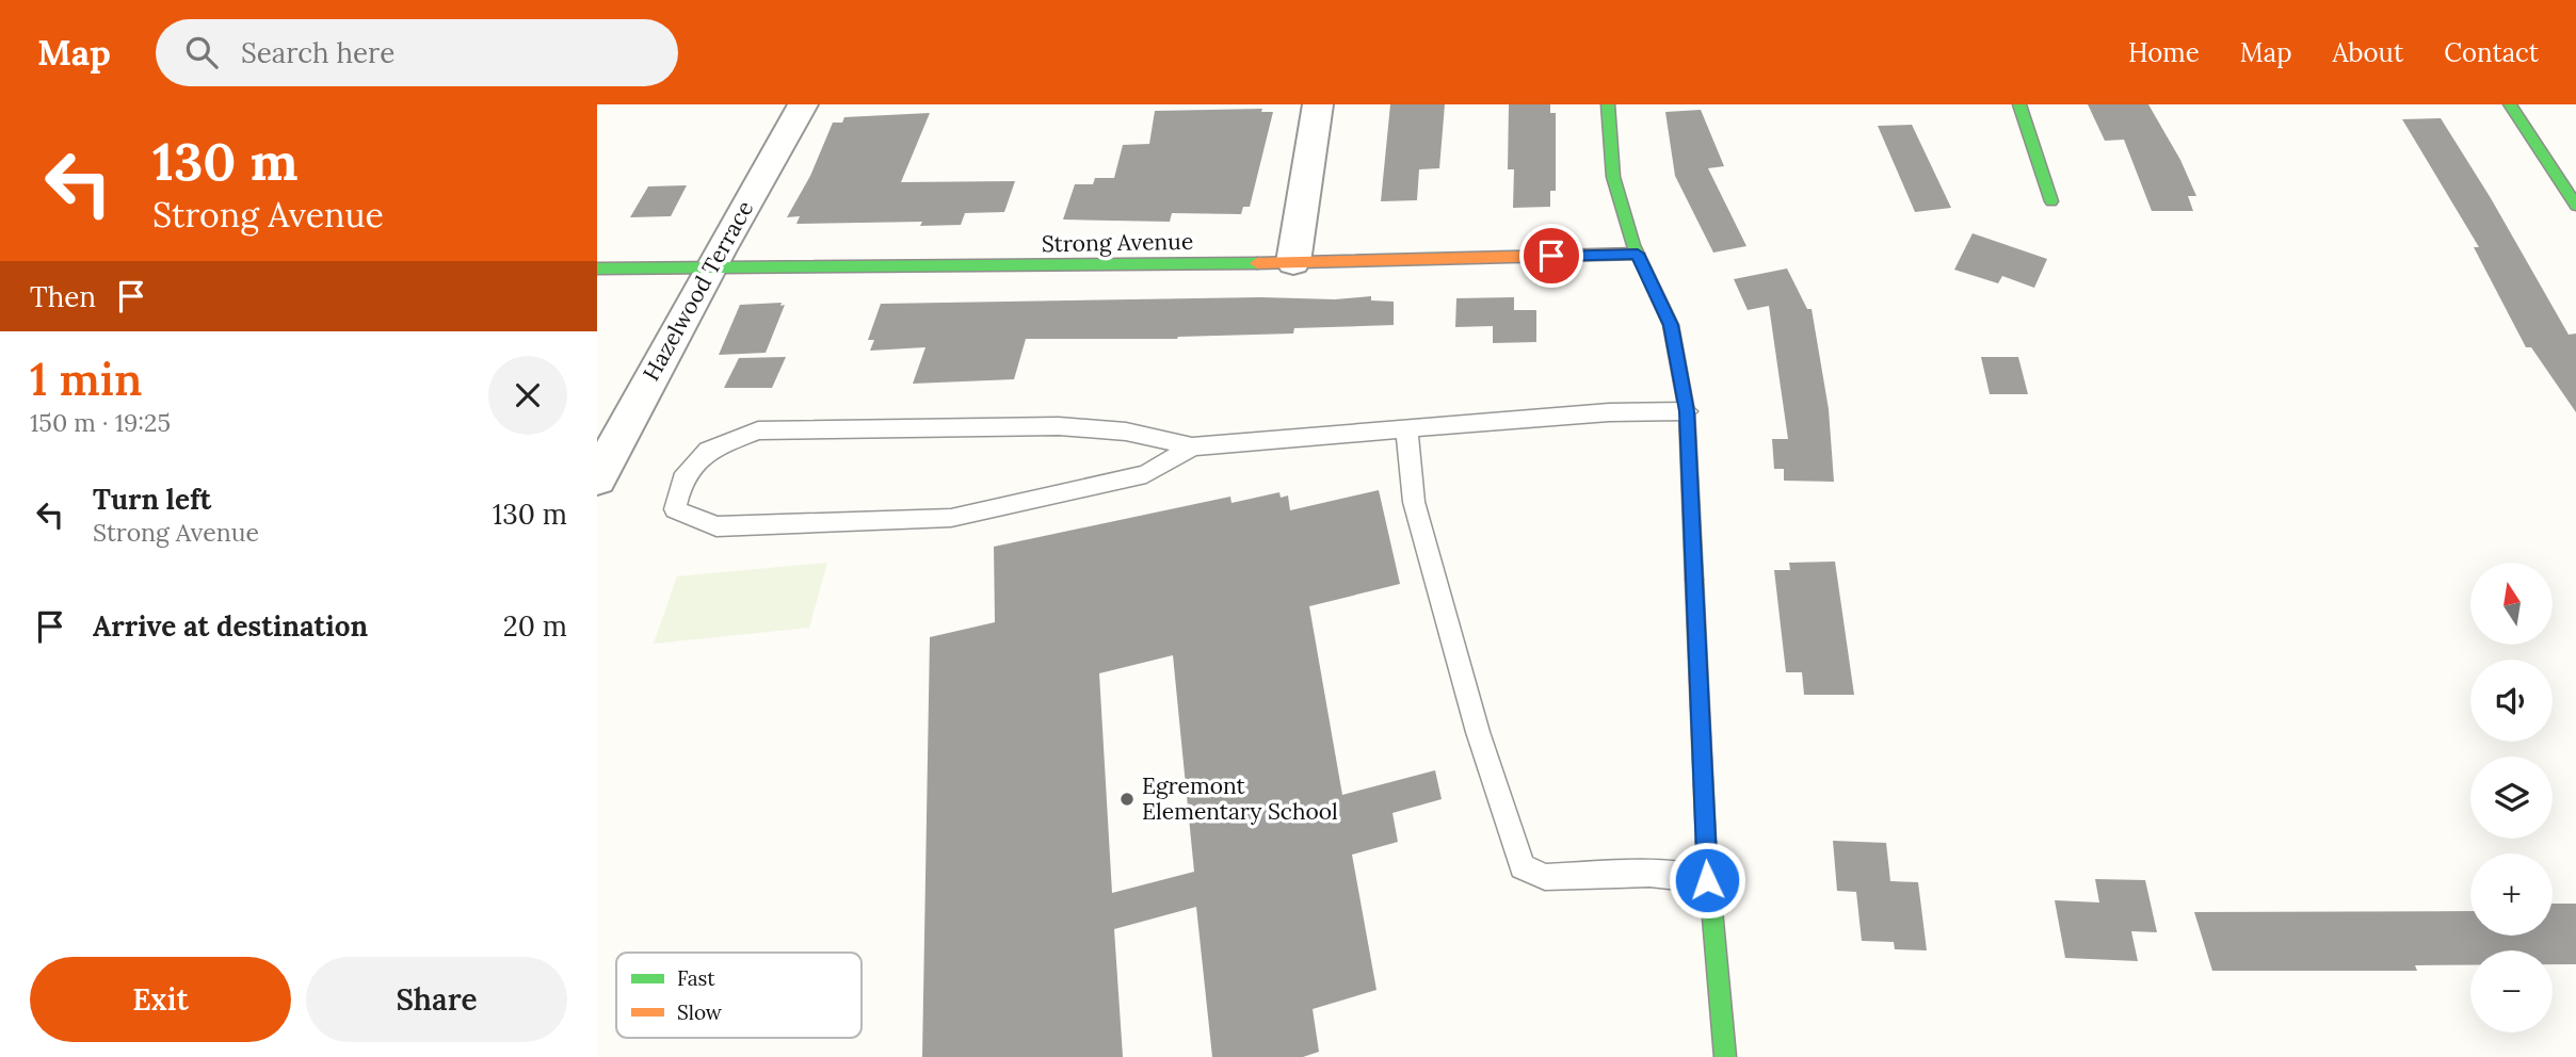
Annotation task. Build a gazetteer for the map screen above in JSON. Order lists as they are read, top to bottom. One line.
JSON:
{"streets":{"street":["Strong Avenue","Hazelwood Terrace"]},"crossings":[["Strong Avenue","Hazelwood Terrace"]],"places":["Egremont Elementary School"],"legend":["Fast","Slow"],"north":"top","page":{"header":"Map","search":"Search here","nav":["Home","Map","About","Contact"],"turn":["130 m","Strong Avenue"],"then":"Then","heading":["1 min","150 m · 19:25"],"list":[{"name":"Turn left","note":"Strong Avenue","value":"130 m"},{"name":"Arrive at destination","value":"20 m"}],"map_buttons":["+","−"],"buttons":["Exit","Share"]}}
